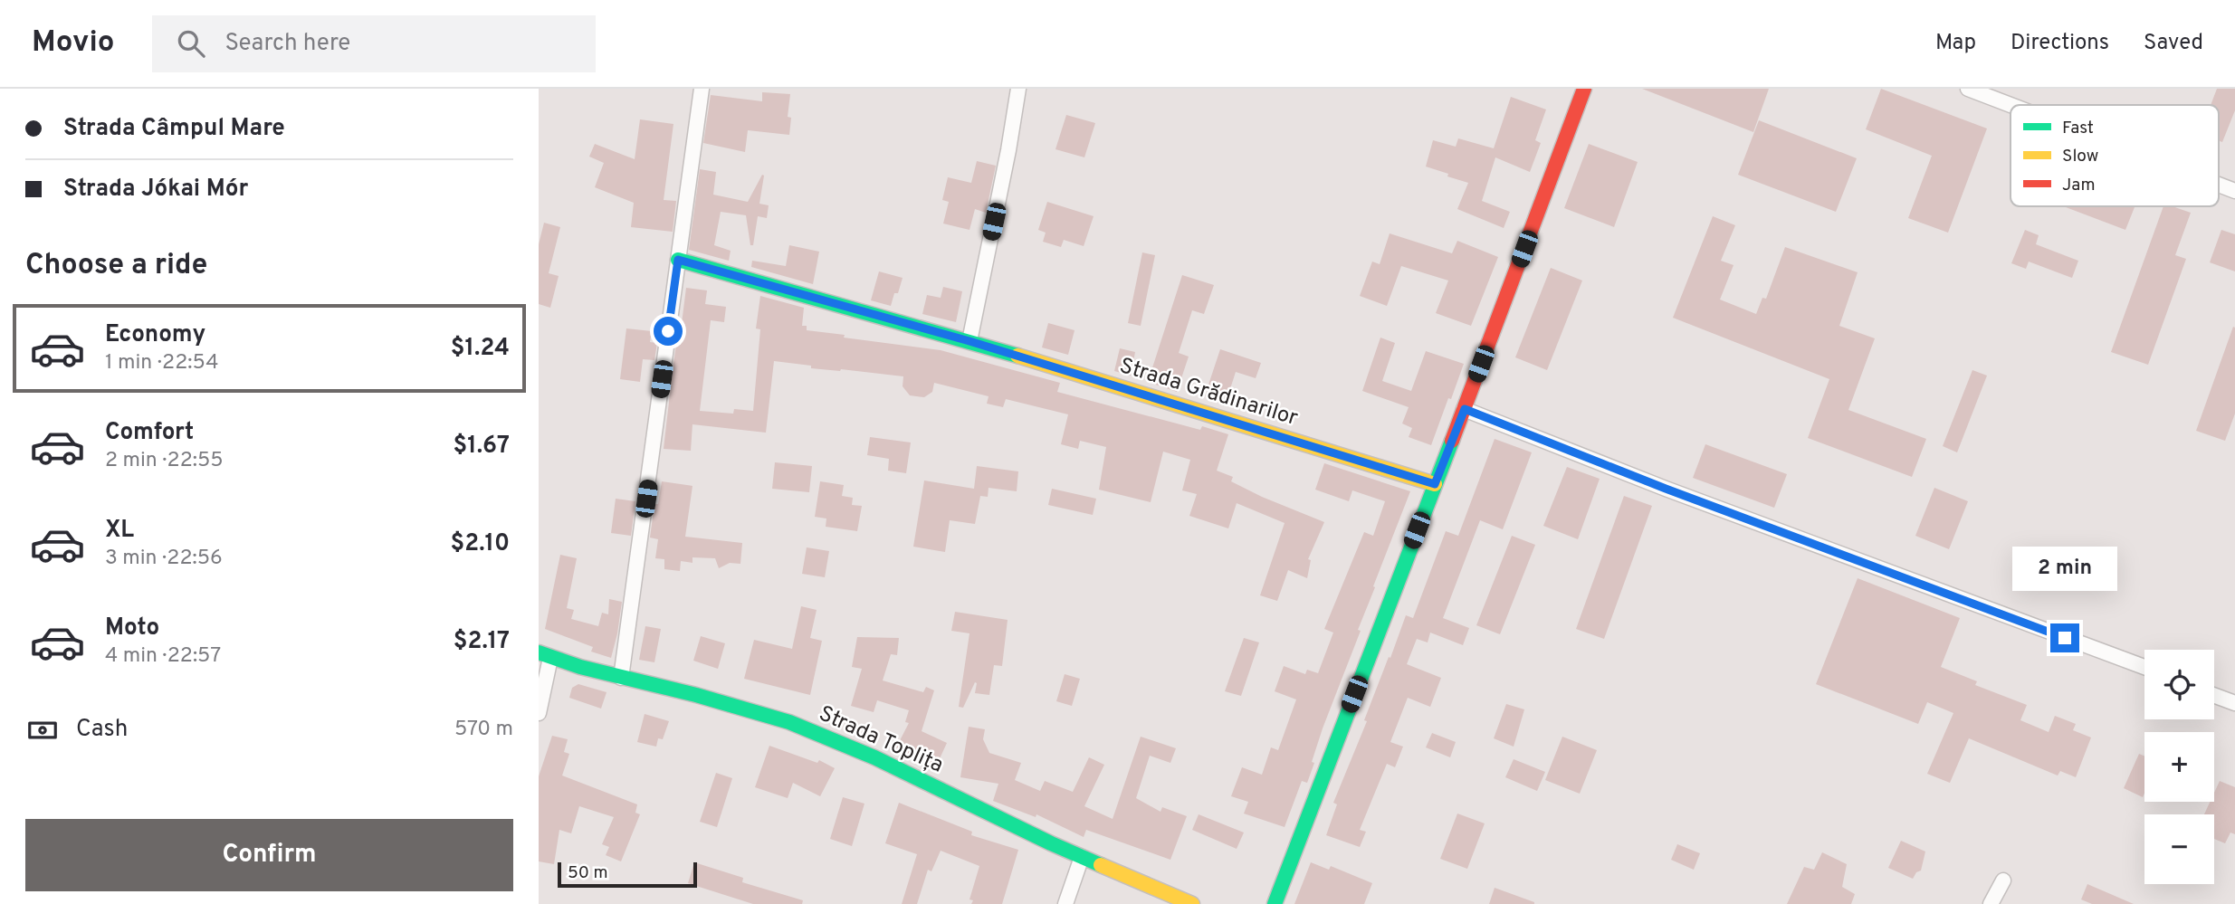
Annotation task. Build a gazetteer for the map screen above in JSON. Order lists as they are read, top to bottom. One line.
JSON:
{"streets":{"street":["Strada Grădinarilor","Strada Toplița"]},"legend":["Fast","Slow","Jam"],"scale_bar":"50 m","page":{"header":"Movio","search":"Search here","nav":["Map","Directions","Saved"],"banner":["Strada Câmpul Mare","Strada Jókai Mór"],"heading":"Choose a ride","list":[{"name":"Economy","note":"1 min · 22:54","value":"$1.24"},{"name":"Comfort","note":"2 min · 22:55","value":"$1.67"},{"name":"XL","note":"3 min · 22:56","value":"$2.10"},{"name":"Moto","note":"4 min · 22:57","value":"$2.17"}],"bubble":"2 min","map_buttons":["+","−"],"pay":["Cash","570 m"],"buttons":"Confirm","scale":"50 m"}}
